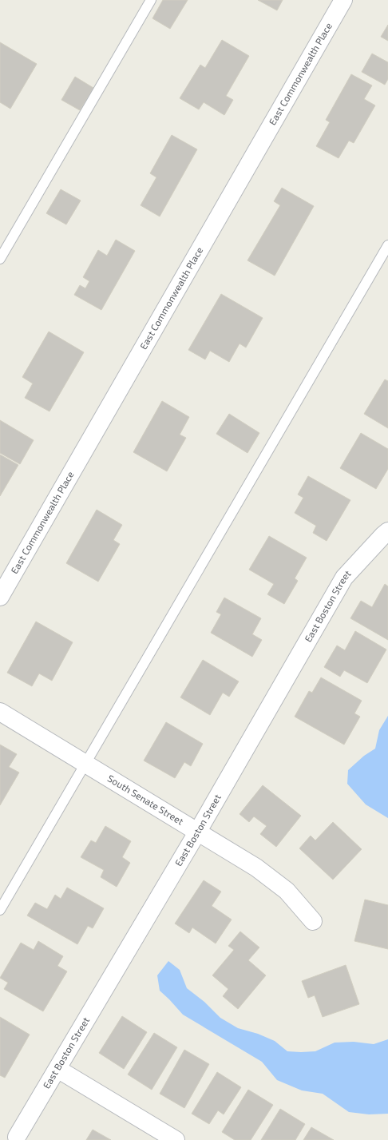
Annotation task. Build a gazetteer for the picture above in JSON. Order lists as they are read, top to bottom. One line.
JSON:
{"streets":{"street":["East Commonwealth Place","East Boston Street","South Senate Street"]},"crossings":[["East Boston Street","South Senate Street"]]}
